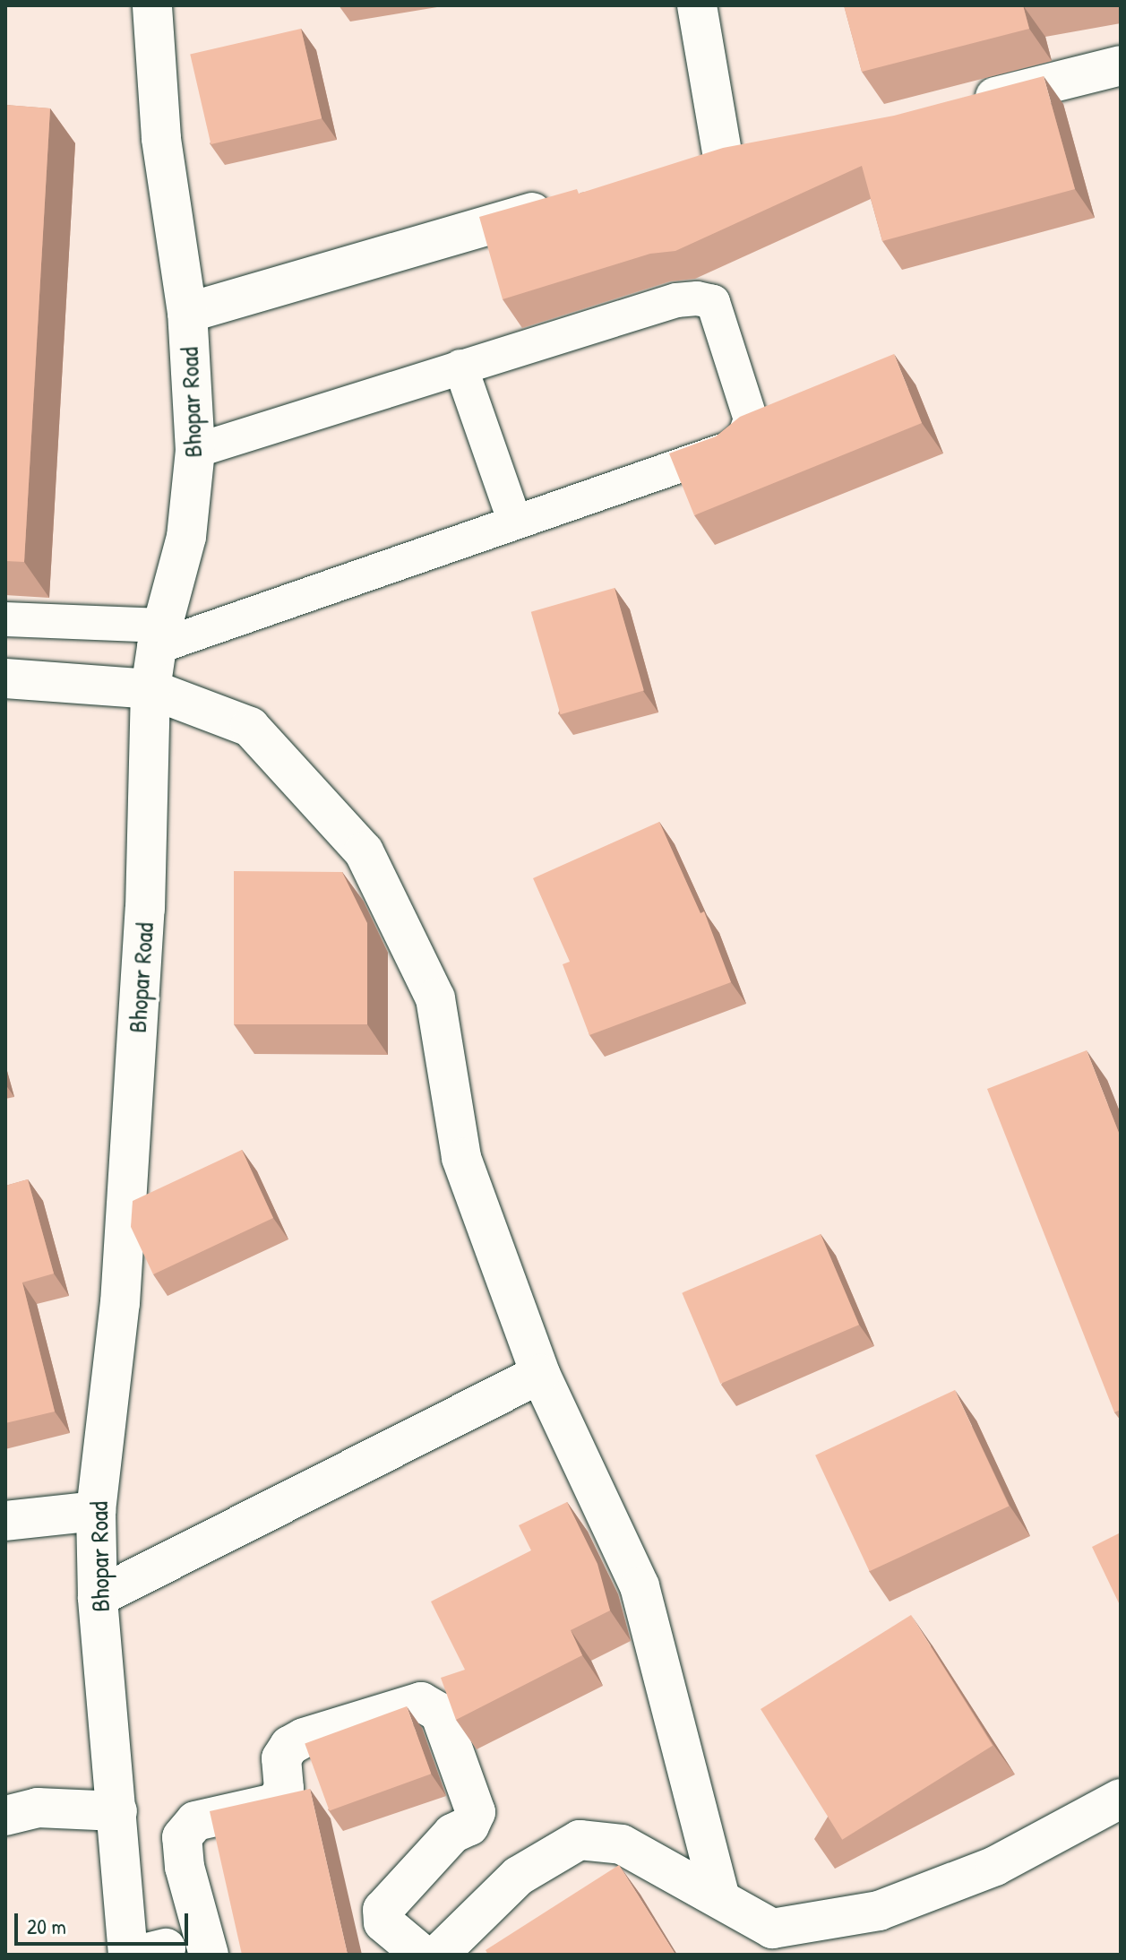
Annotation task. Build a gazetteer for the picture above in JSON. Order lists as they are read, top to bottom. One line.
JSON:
{"streets":{"street":["Bhopar Road"]},"scale_bar":"20 m"}
